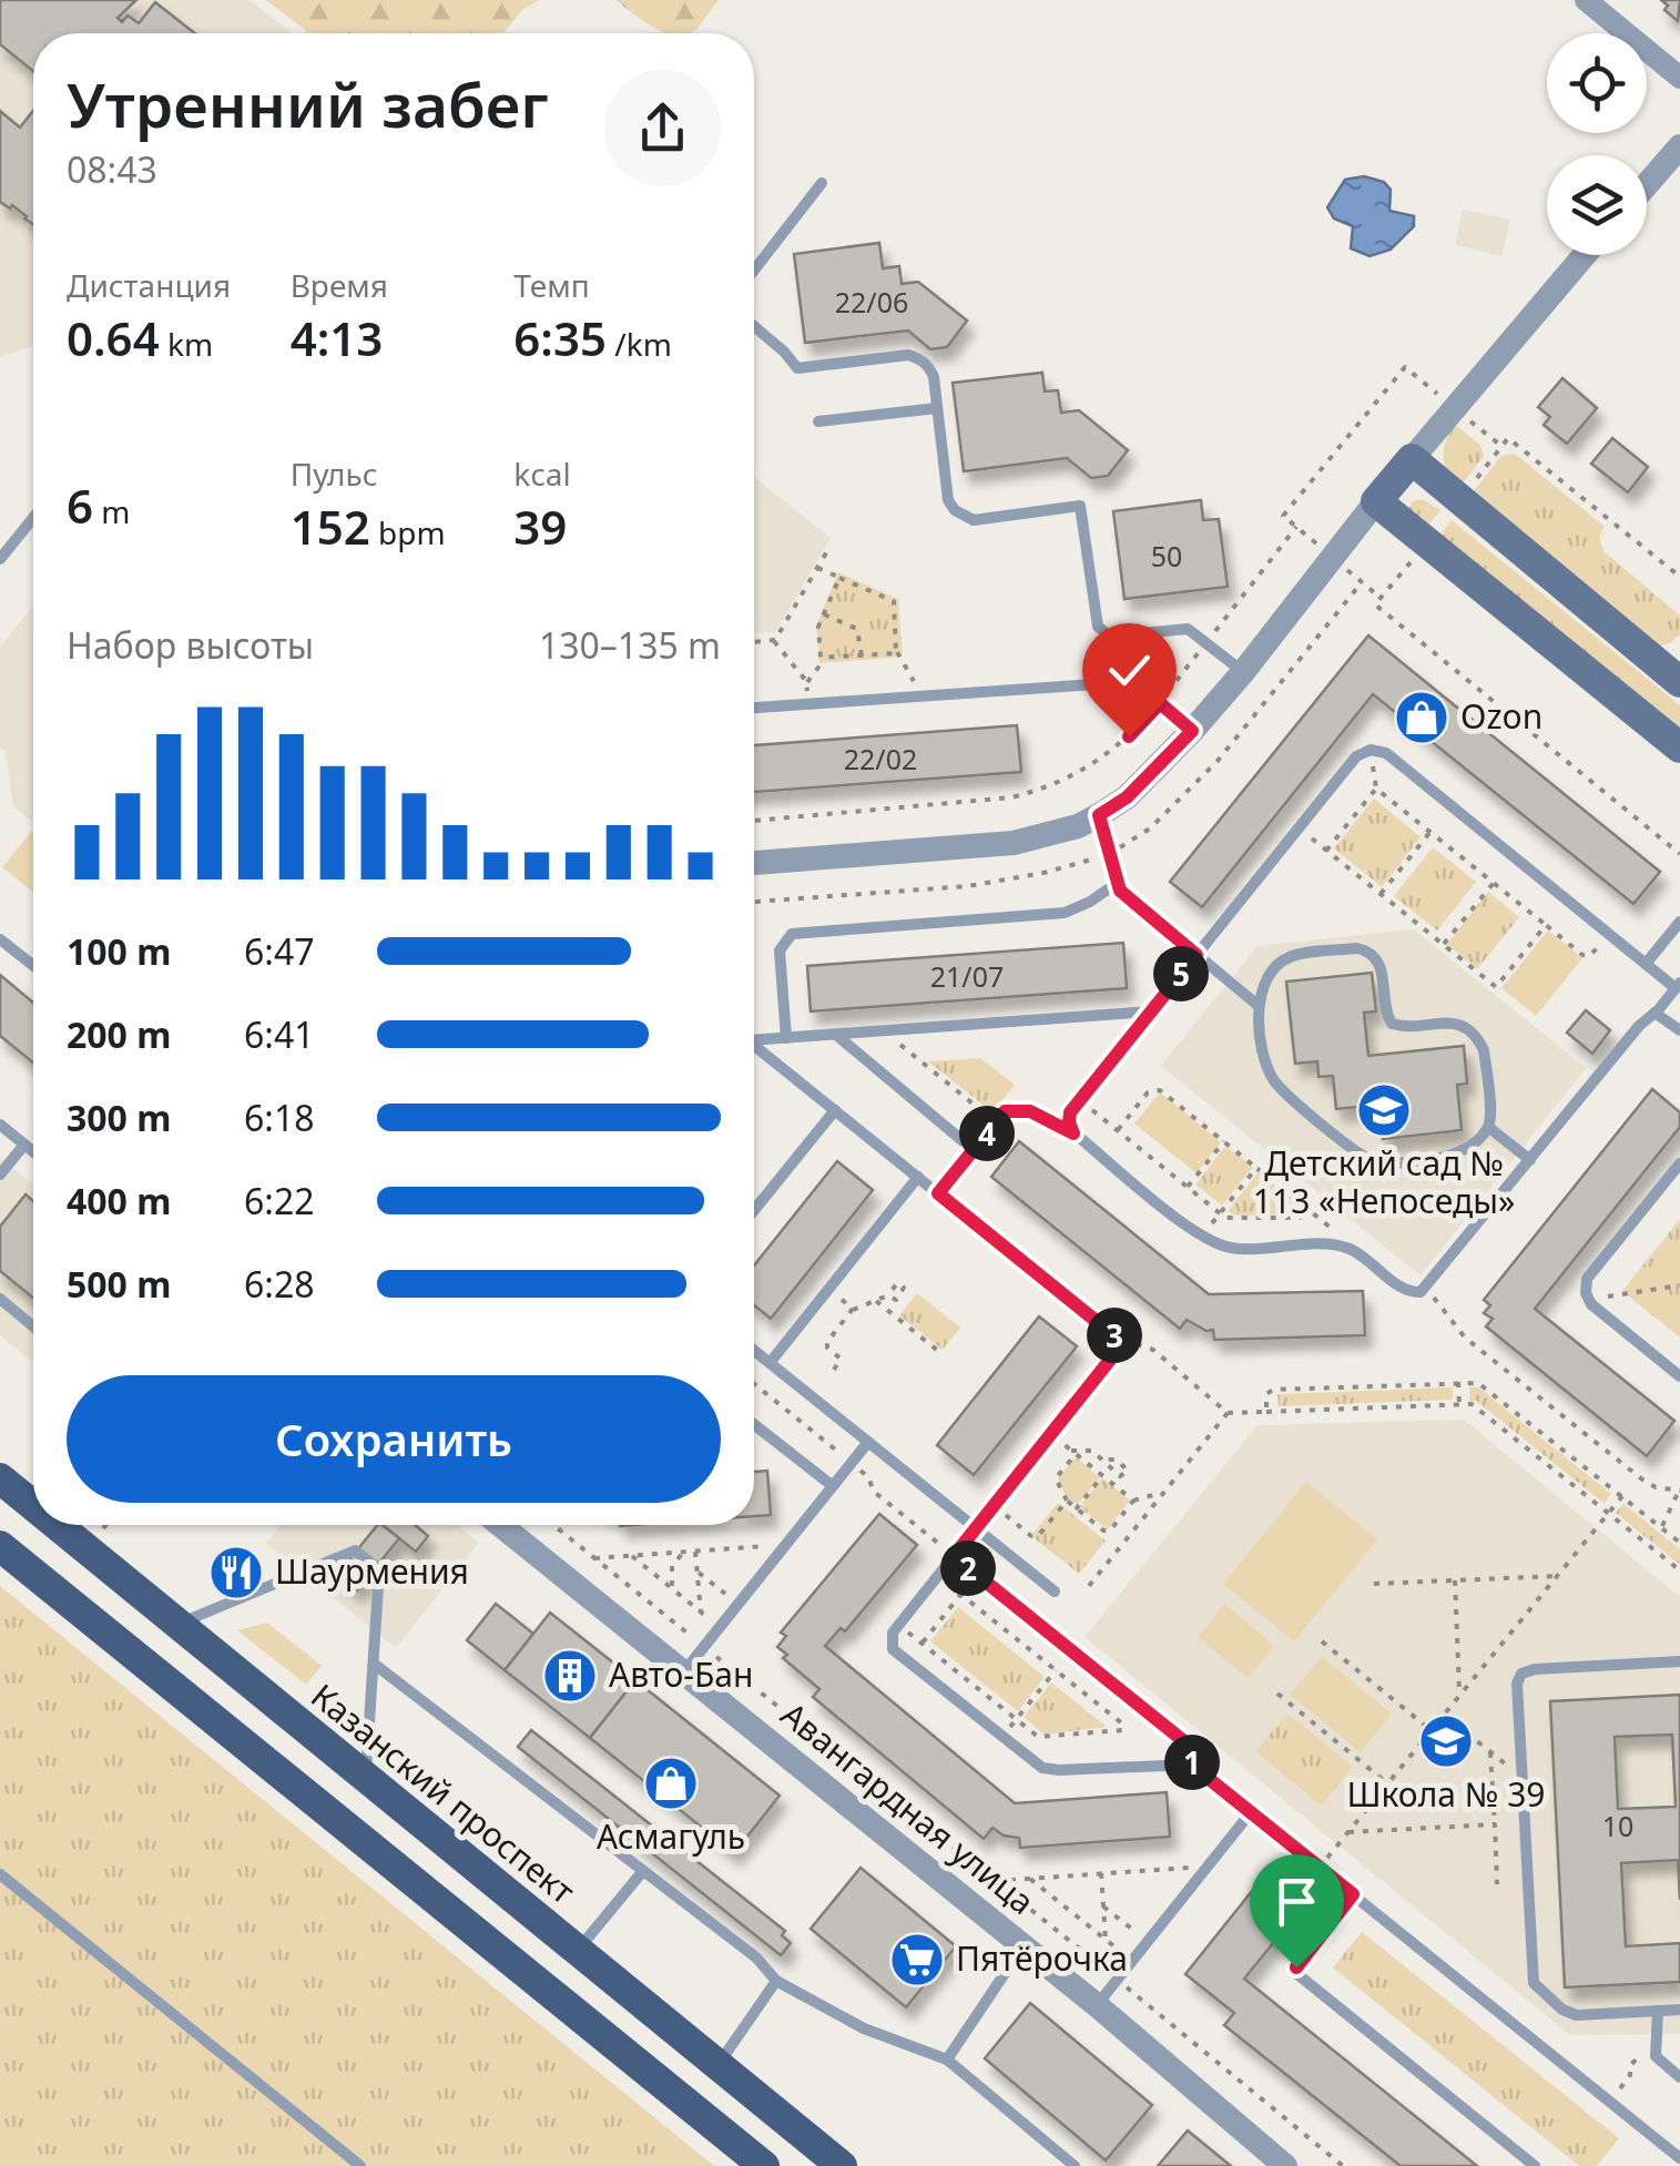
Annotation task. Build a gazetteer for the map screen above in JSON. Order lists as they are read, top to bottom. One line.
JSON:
{"streets":{"main road":["Казанский проспект"],"street":["Авангардная улица"]},"places":{"shop":["Ozon","Асмагуль"],"school or university":["Детский сад № 113 «Непоседы»","Школа № 39"],"restaurant":["Шаурмения"],"building":["Авто-Бан"],"supermarket":["Пятёрочка"]},"house_numbers":["22/06","50","22/02","21/07","10"],"page":{"heading":["Утренний забег","08:43"],"stats":[["Дистанция","0.64 km"],["Время","4:13"],["Темп","6:35 /km"],["6 m"],["Пульс","152 bpm"],["kcal","39"]],"chart":["Набор высоты","130–135 m"],"list":[{"name":"100 m","note":"6:47"},{"name":"200 m","note":"6:41"},{"name":"300 m","note":"6:18"},{"name":"400 m","note":"6:22"},{"name":"500 m","note":"6:28"}],"pins":["5","4","3","2","1"],"buttons":"Сохранить"}}
